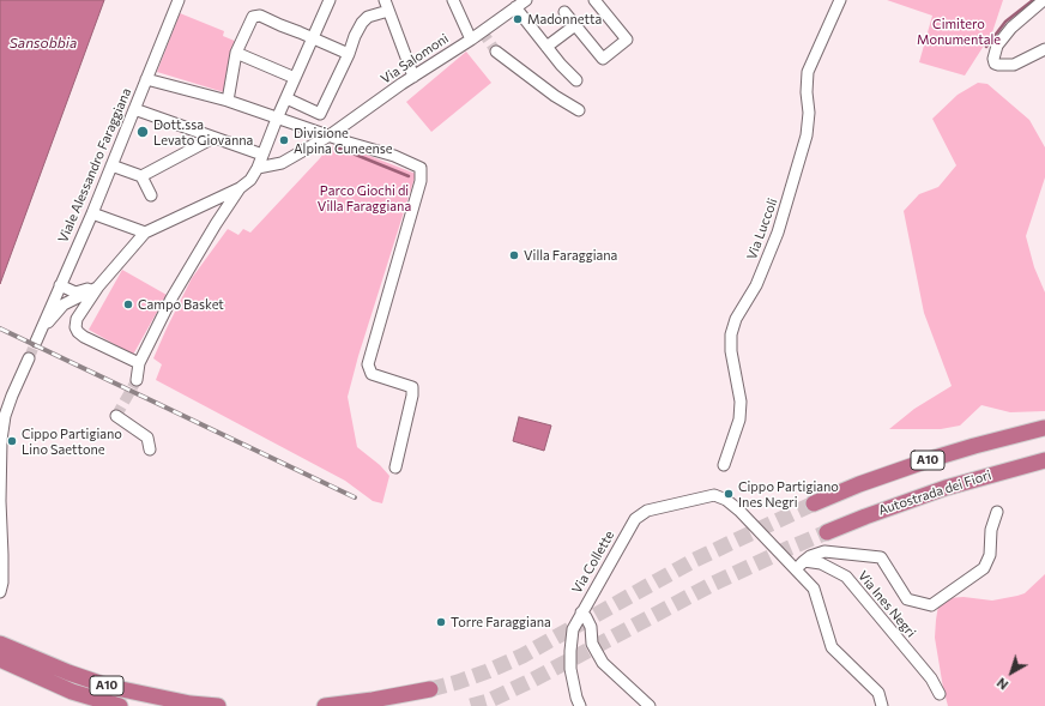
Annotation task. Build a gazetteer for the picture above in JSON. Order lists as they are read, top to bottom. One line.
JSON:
{"streets":{"highway":["A10","Autostrada dei Fiori"],"street":["Via Salomoni","Viale Alessandro Faraggiana","Via Luccoli","Via Collette","Via Ines Negri"]},"crossings":[["Via Collette","Via Ines Negri"]],"water":["Sansobbia"],"parks":["Cimitero Monumentale","Parco Giochi di Villa Faraggiana"],"places":["Madonnetta","Dott.ssa Levato Giovanna","Divisione Alpina Cuneense","Villa Faraggiana","Campo Basket","Cippo Partigiano Lino Saettone","Cippo Partigiano Ines Negri","Torre Faraggiana"],"north":"bottom left"}
